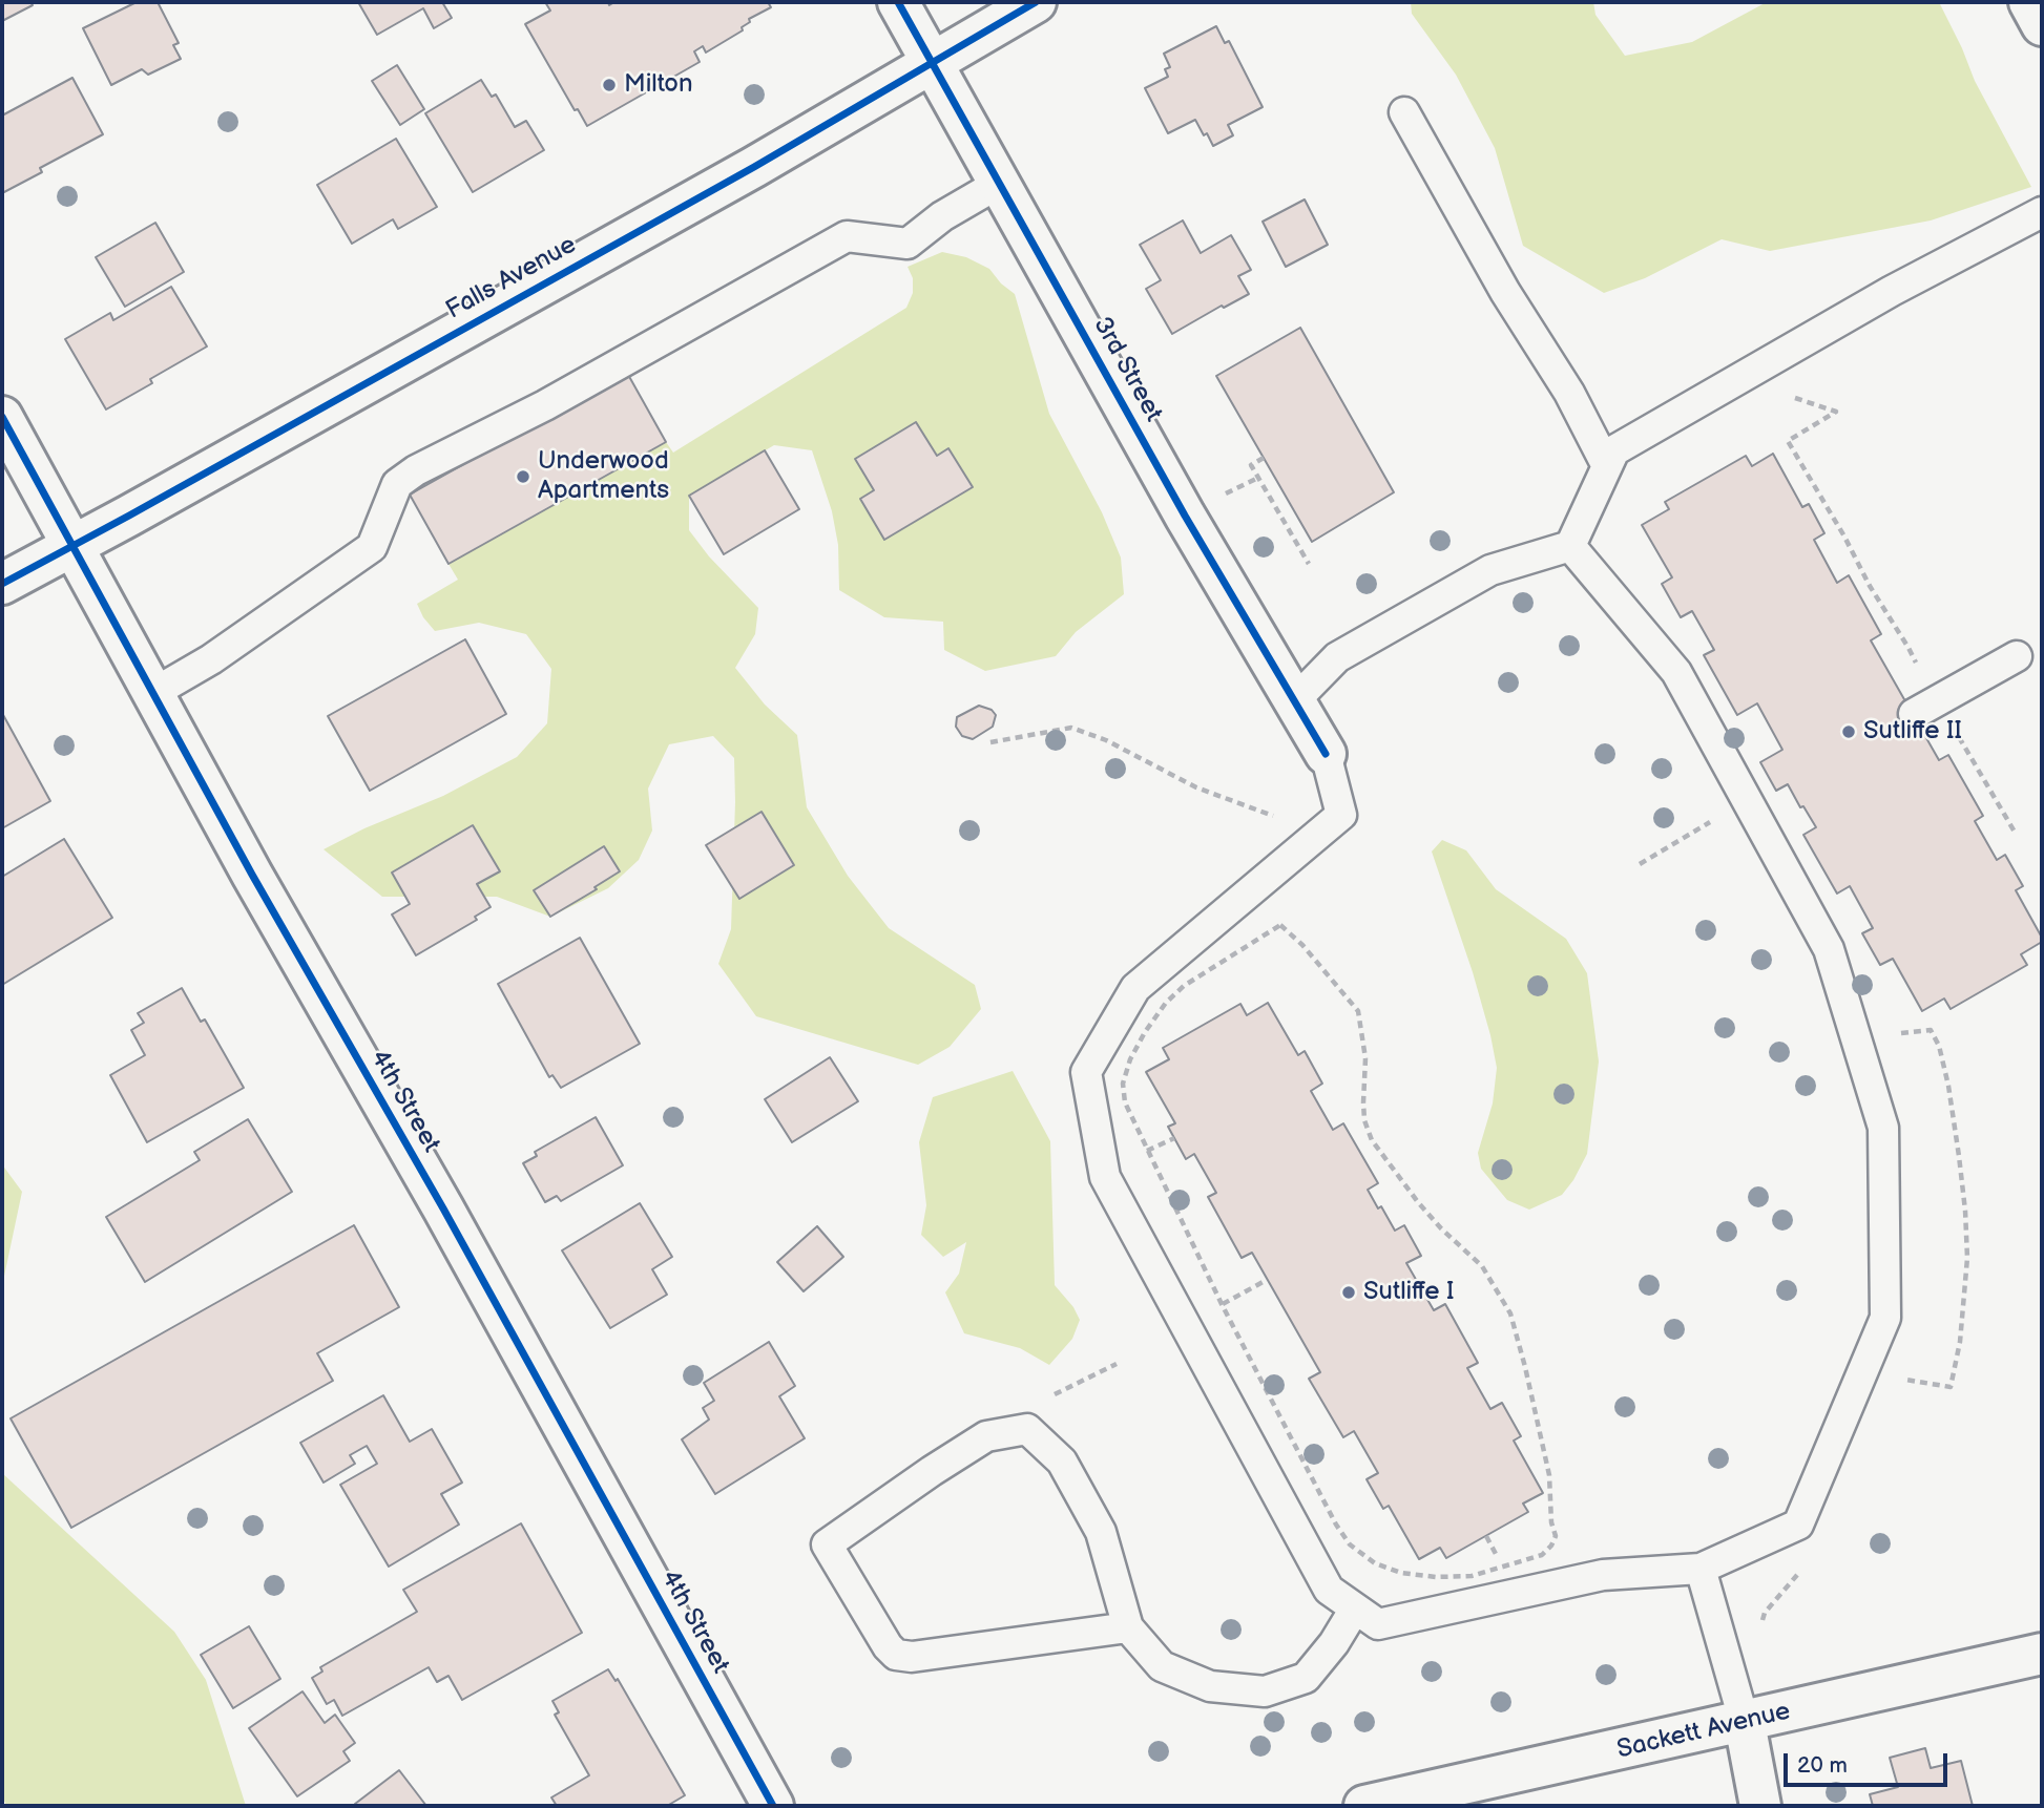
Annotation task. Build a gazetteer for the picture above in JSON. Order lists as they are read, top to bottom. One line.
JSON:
{"streets":{"street":["Falls Avenue","3rd Street","4th Street","Sackett Avenue"]},"crossings":[["Falls Avenue","3rd Street"],["Falls Avenue","4th Street"]],"places":["Milton","Underwood Apartments","Sutliffe II","Sutliffe I"],"scale_bar":"20 m"}
